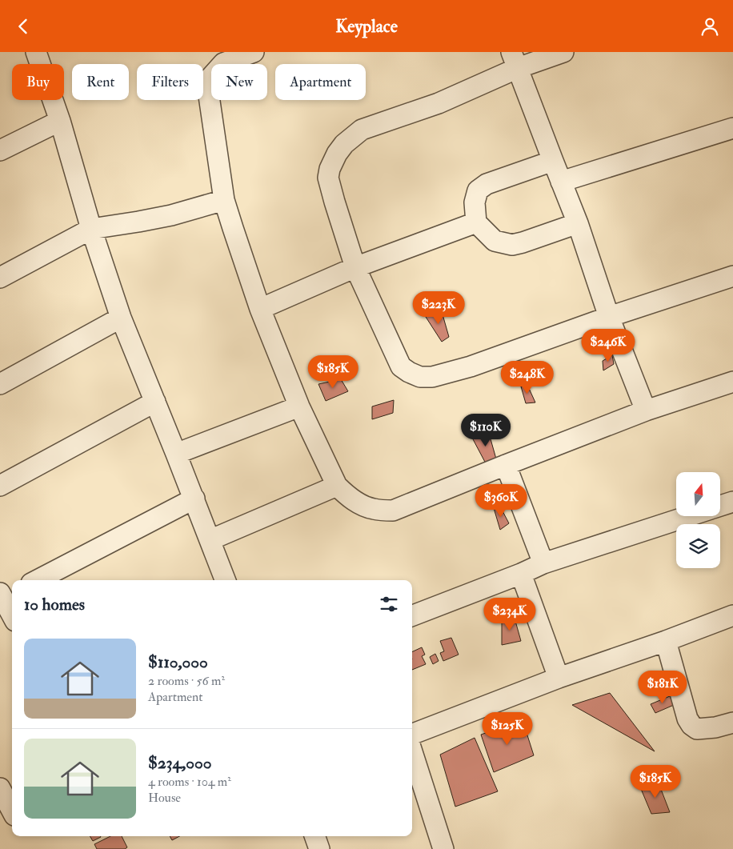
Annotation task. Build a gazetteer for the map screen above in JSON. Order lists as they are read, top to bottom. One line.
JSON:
{"north":"top","page":{"header":"Keyplace","chip":["Buy","Rent","Filters","New","Apartment"],"price":["$223K","$246K","$185K","$248K","$110K","$360K","$234K","$181K","$125K","$185K"],"heading":"10 homes","list":[{"name":"$110,000","note":"2 rooms · 56 m² · Apartment"},{"name":"$234,000","note":"4 rooms · 104 m² · House"}]}}
